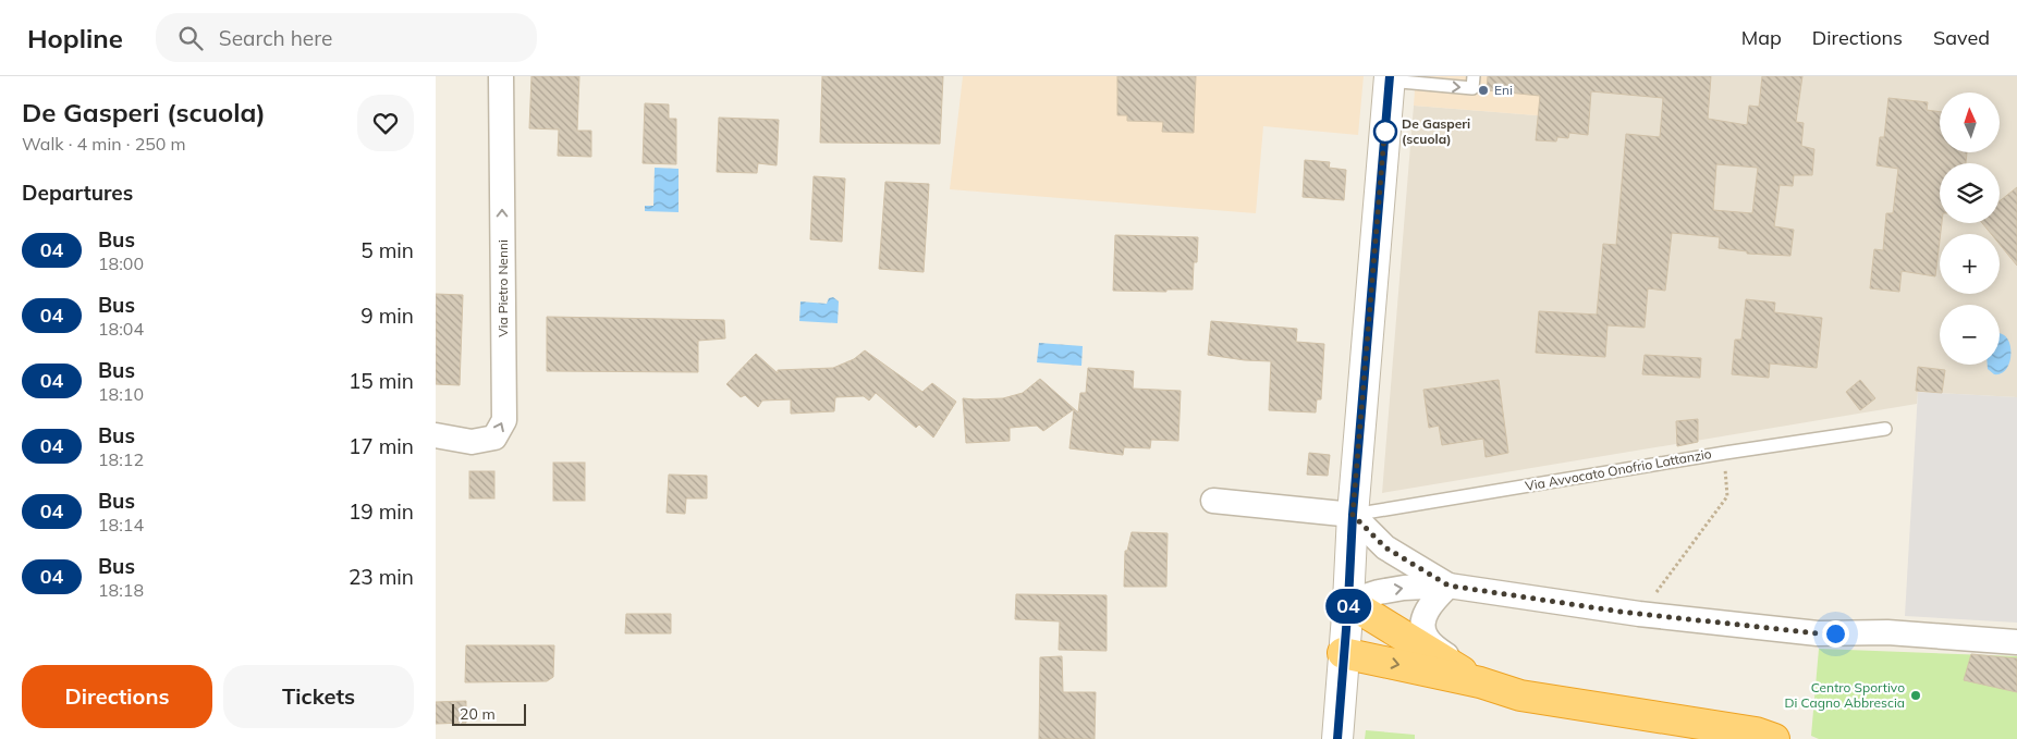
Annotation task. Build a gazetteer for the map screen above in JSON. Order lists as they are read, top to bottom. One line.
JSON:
{"streets":{"street":["Via Pietro Nenni"],"lane":["Via Avvocato Onofrio Lattanzio"]},"one_way":["Via Pietro Nenni"],"places":["Eni","De Gasperi (scuola)","Centro Sportivo Di Cagno Abbrescia"],"lines":["bus line 04"],"scale_bar":"20 m","north":"top","page":{"header":"Hopline","search":"Search here","nav":["Map","Directions","Saved"],"heading":[["De Gasperi (scuola)","Walk · 4 min · 250 m"],"Departures"],"on_map":"04","map_buttons":["+","−"],"list":[{"mark":"04","name":"Bus","note":"18:00","value":"5 min"},{"mark":"04","name":"Bus","note":"18:04","value":"9 min"},{"mark":"04","name":"Bus","note":"18:10","value":"15 min"},{"mark":"04","name":"Bus","note":"18:12","value":"17 min"},{"mark":"04","name":"Bus","note":"18:14","value":"19 min"},{"mark":"04","name":"Bus","note":"18:18","value":"23 min"}],"buttons":["Directions","Tickets"],"scale":"20 m"}}
